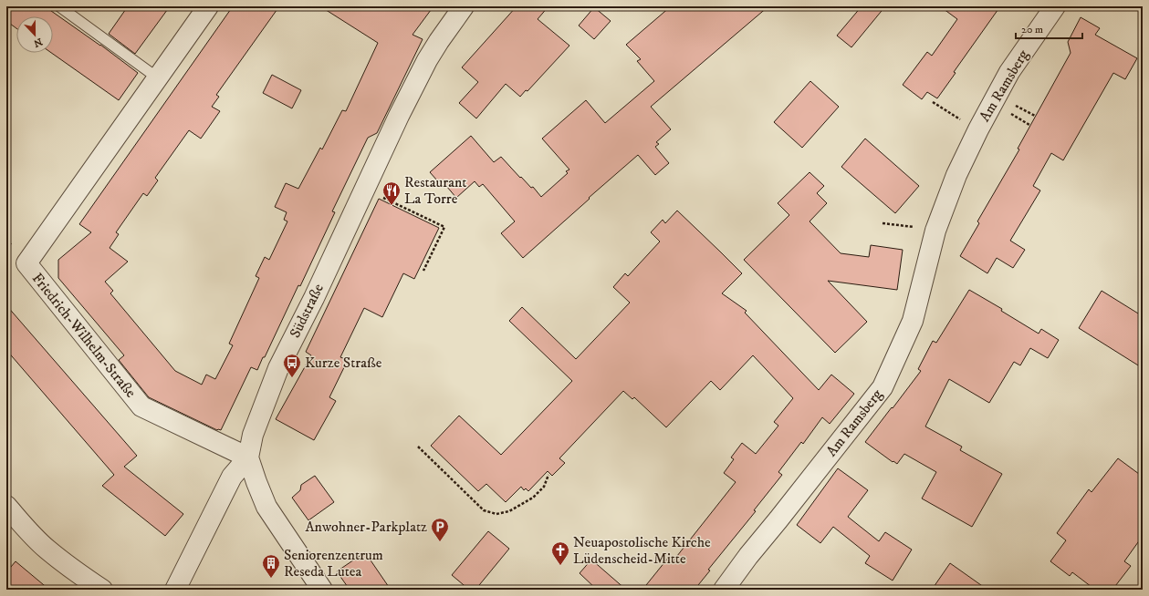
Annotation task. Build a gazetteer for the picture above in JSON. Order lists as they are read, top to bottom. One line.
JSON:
{"streets":{"street":["Am Ramsberg","Südstraße","Friedrich-Wilhelm-Straße"]},"crossings":[["Südstraße","Friedrich-Wilhelm-Straße"]],"places":{"restaurant":["Restaurant La Torre"],"bus stop":["Kurze Straße"],"parking":["Anwohner-Parkplatz"],"church":["Neuapostolische Kirche Lüdenscheid-Mitte"],"building":["Seniorenzentrum Reseda Lutea"]},"scale_bar":"20 m","north":"bottom"}
